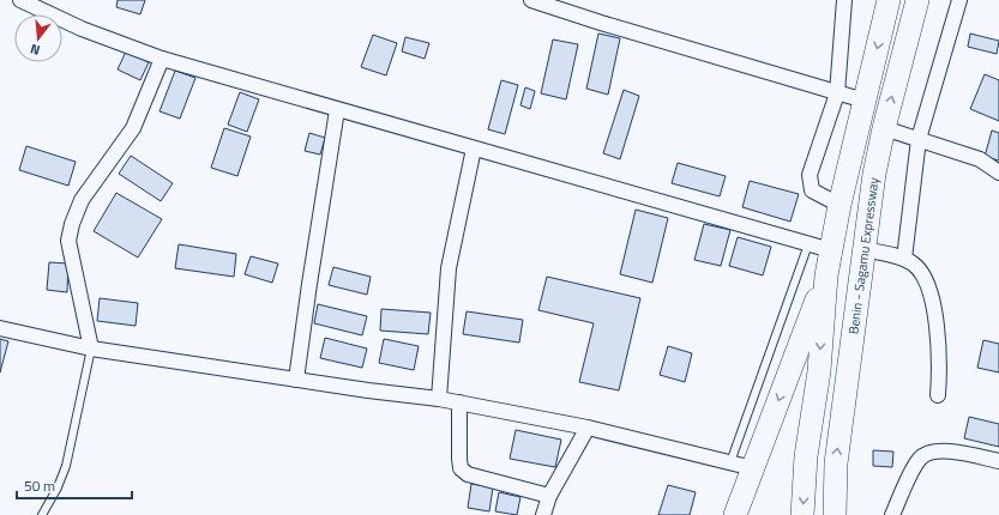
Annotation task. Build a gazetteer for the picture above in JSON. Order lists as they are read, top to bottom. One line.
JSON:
{"streets":{"highway":["Benin - Sagamu Expressway"]},"scale_bar":"50 m","north":"bottom"}
